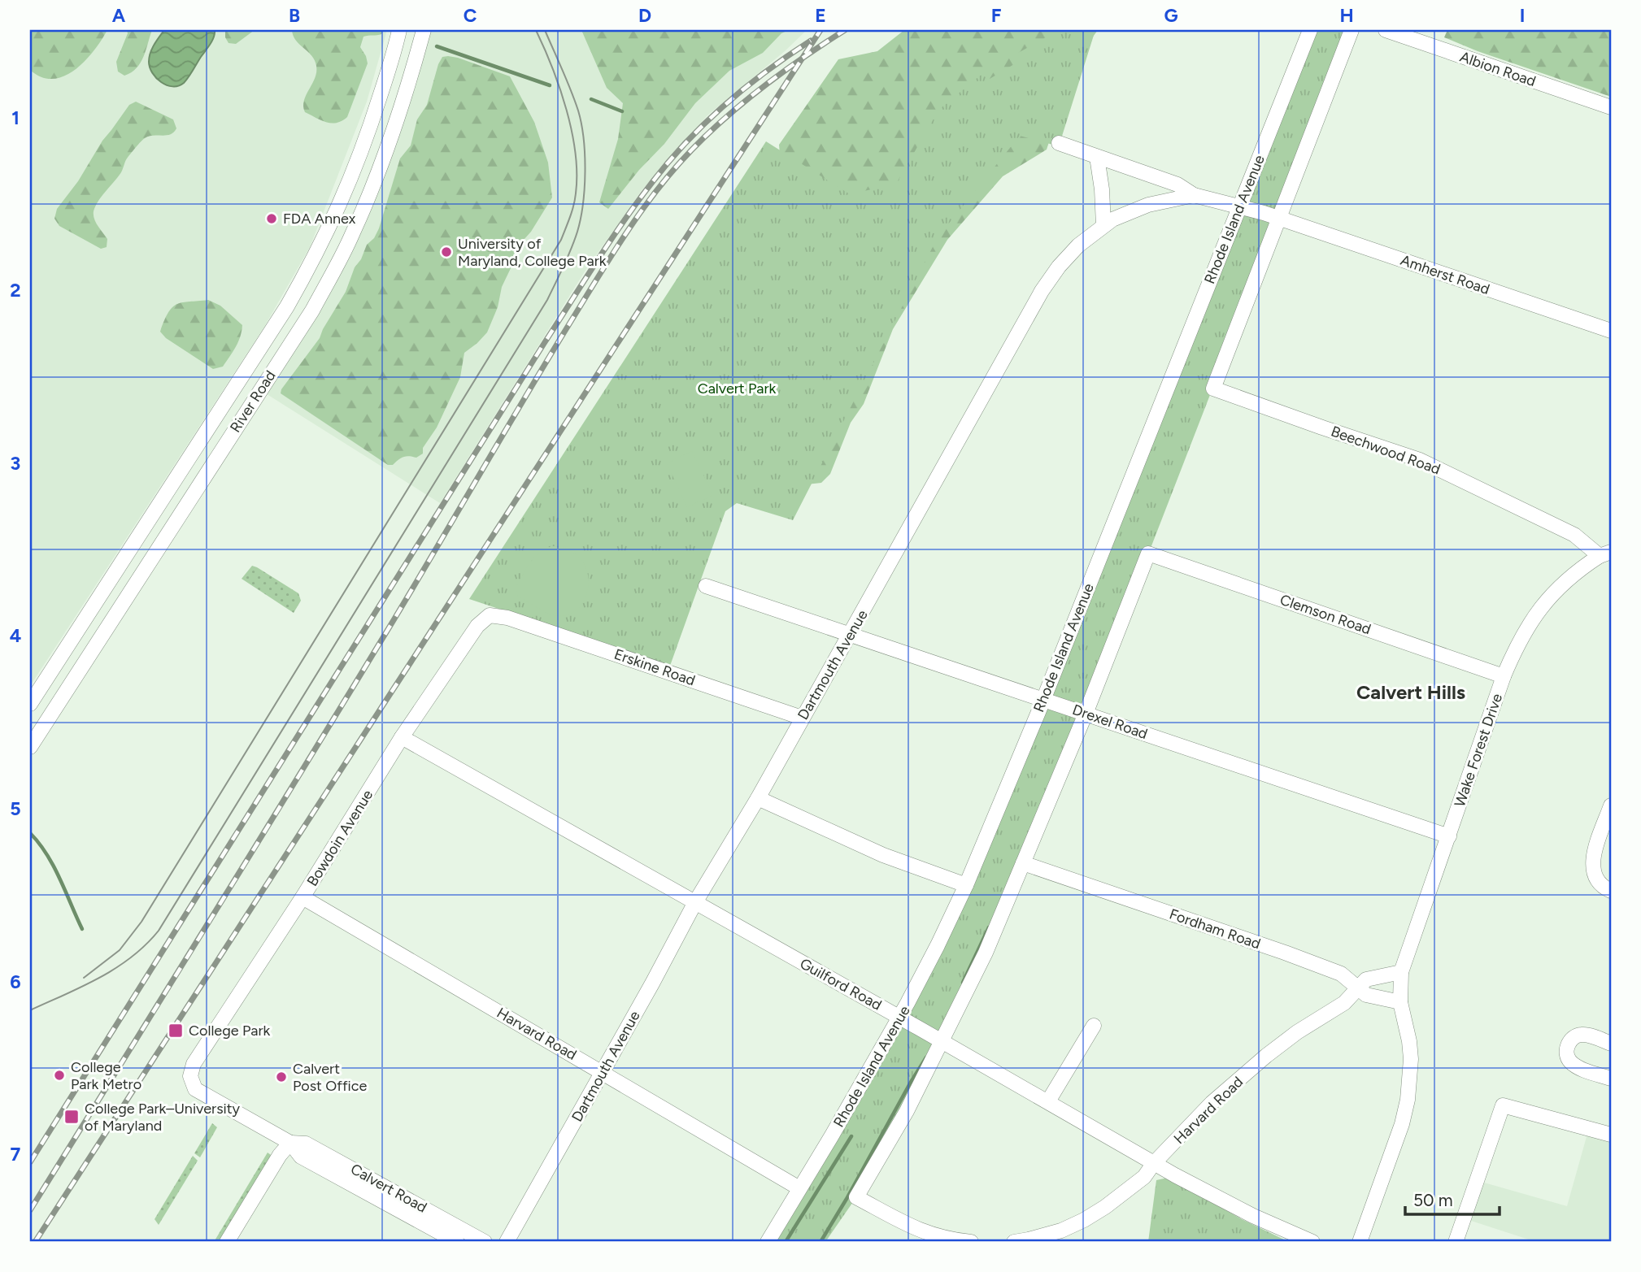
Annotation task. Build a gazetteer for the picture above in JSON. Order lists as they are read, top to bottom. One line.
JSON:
{"streets":{"street":["Albion Road","Rhode Island Avenue","Amherst Road","River Road","Beechwood Road","Clemson Road","Dartmouth Avenue","Erskine Road","Drexel Road","Wake Forest Drive","Bowdoin Avenue","Fordham Road","Guilford Road","Harvard Road","Calvert Road"]},"crossings":[["Rhode Island Avenue","Amherst Road"],["Rhode Island Avenue","Dartmouth Avenue"],["Rhode Island Avenue","Drexel Road"],["Rhode Island Avenue","Guilford Road"],["Rhode Island Avenue","Harvard Road"],["Amherst Road","Beechwood Road"],["Amherst Road","Dartmouth Avenue"],["Beechwood Road","Wake Forest Drive"],["Clemson Road","Drexel Road"],["Clemson Road","Wake Forest Drive"],["Dartmouth Avenue","Erskine Road"],["Dartmouth Avenue","Drexel Road"],["Dartmouth Avenue","Guilford Road"],["Dartmouth Avenue","Harvard Road"],["Erskine Road","Bowdoin Avenue"],["Drexel Road","Wake Forest Drive"],["Bowdoin Avenue","Guilford Road"],["Bowdoin Avenue","Harvard Road"],["Bowdoin Avenue","Calvert Road"],["Fordham Road","Harvard Road"],["Guilford Road","Harvard Road"]],"districts":["Calvert Hills"],"parks":["Calvert Park"],"places":{"other":["FDA Annex","University of Maryland, College Park","College Park Metro","Calvert Post Office"],"transit":["College Park","College Park–University of Maryland"]},"scale_bar":"50 m","grid":{"columns":["A","B","C","D","E","F","G","H","I"],"rows":["1","2","3","4","5","6","7"]}}
